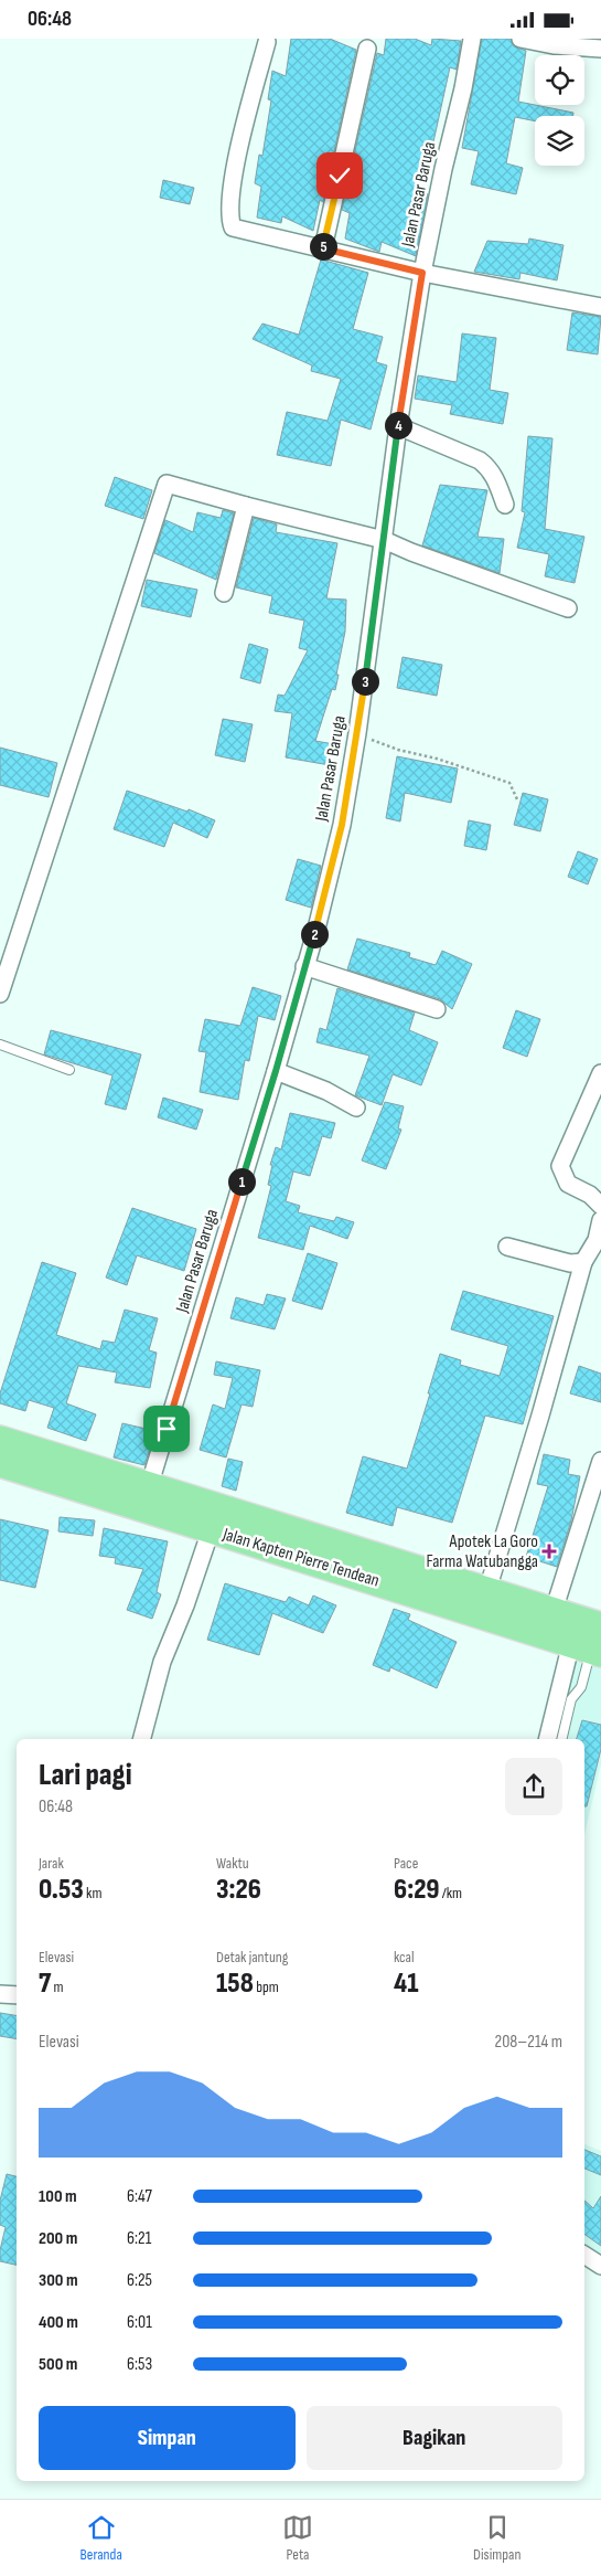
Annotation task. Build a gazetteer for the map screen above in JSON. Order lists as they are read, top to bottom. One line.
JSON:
{"streets":{"highway":["Jalan Kapten Pierre Tendean"],"street":["Jalan Pasar Baruga"]},"crossings":[["Jalan Pasar Baruga","Jalan Kapten Pierre Tendean"]],"places":{"health":["Apotek La Goro Farma Watubangga"]},"page":{"status":"06:48","pins":["5","4","3","2","1"],"heading":["Lari pagi","06:48"],"stats":[["Jarak","0.53 km"],["Waktu","3:26"],["Pace","6:29 /km"],["Elevasi","7 m"],["Detak jantung","158 bpm"],["kcal","41"]],"chart":["Elevasi","208–214 m"],"list":[{"name":"100 m","note":"6:47"},{"name":"200 m","note":"6:21"},{"name":"300 m","note":"6:25"},{"name":"400 m","note":"6:01"},{"name":"500 m","note":"6:53"}],"buttons":["Simpan","Bagikan"],"tabs":["Beranda","Peta","Disimpan"]}}
